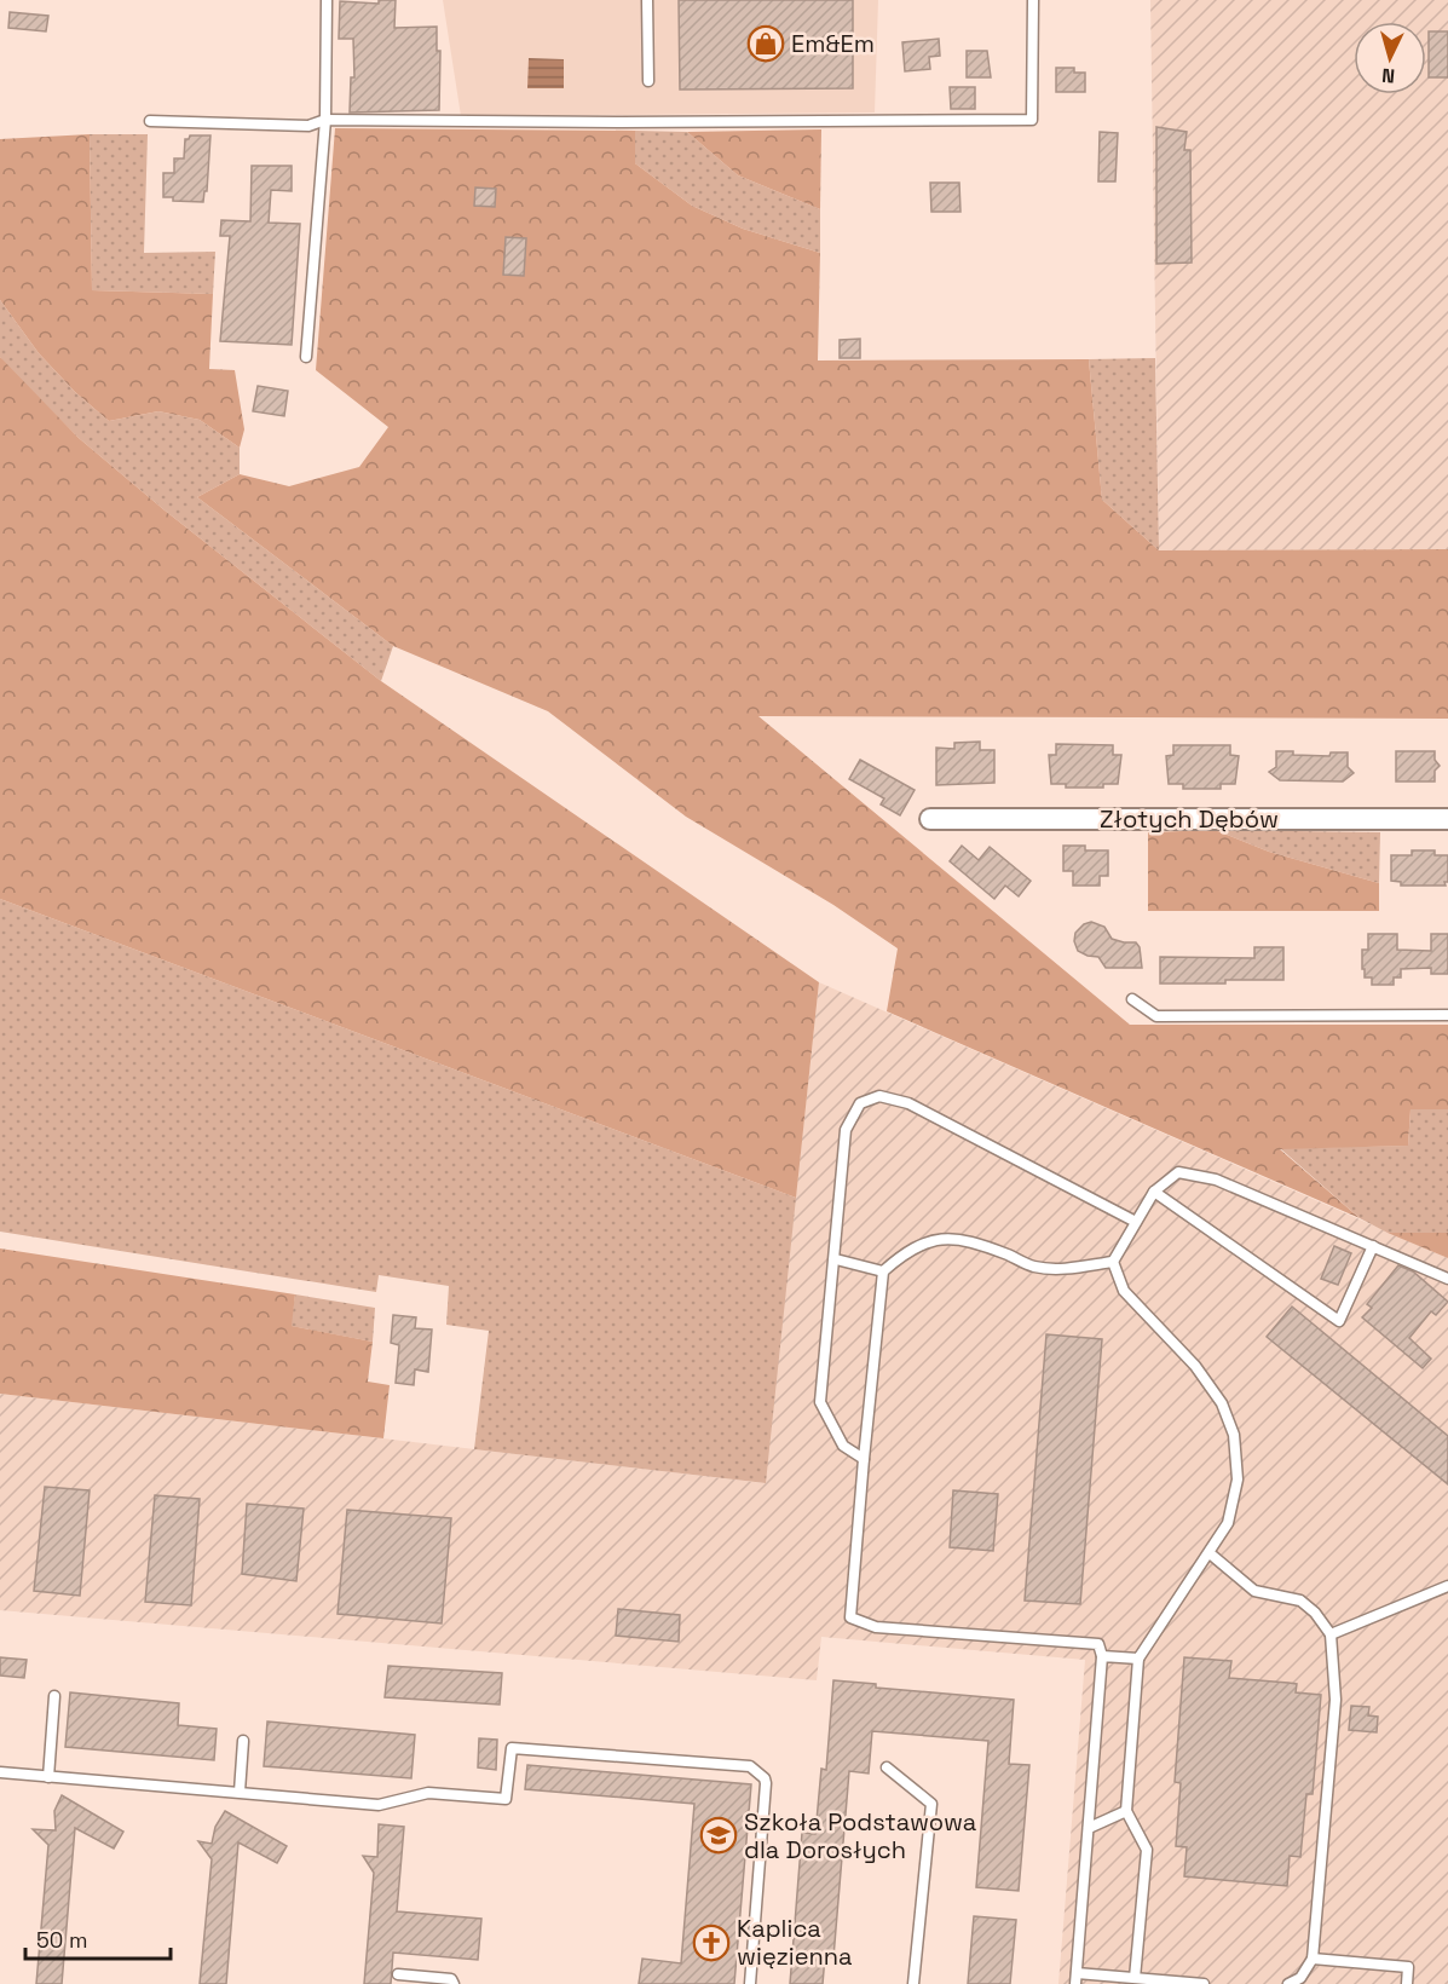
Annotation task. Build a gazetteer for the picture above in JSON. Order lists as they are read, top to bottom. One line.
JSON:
{"streets":{"street":["Złotych Dębów"]},"places":{"shop":["Em&Em"],"school or university":["Szkoła Podstawowa dla Dorosłych"],"church":["Kaplica więzienna"]},"scale_bar":"50 m","north":"bottom"}
